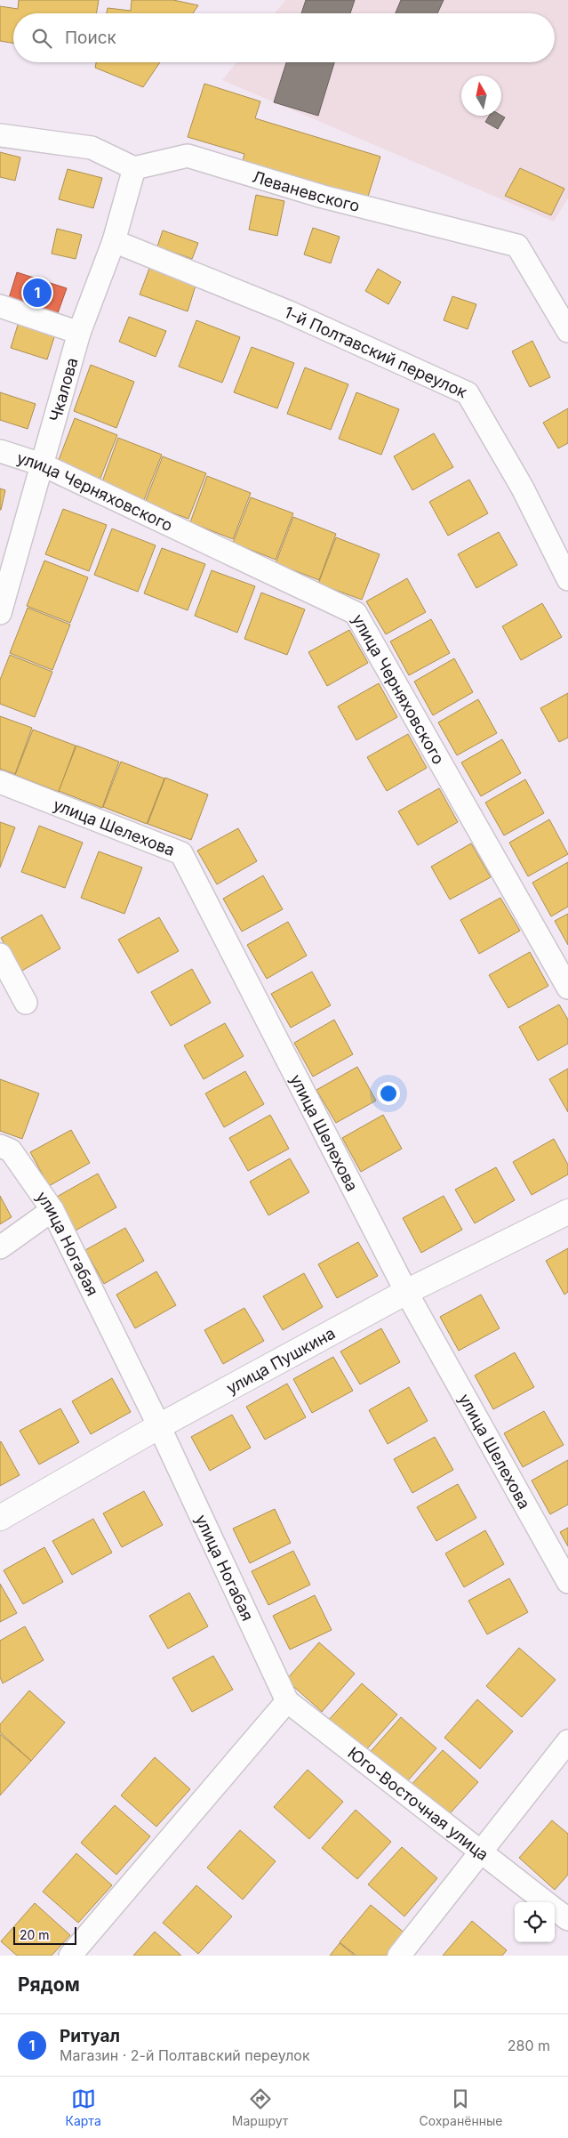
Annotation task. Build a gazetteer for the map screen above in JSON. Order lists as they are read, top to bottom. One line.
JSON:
{"streets":{"street":["Леваневского","1-й Полтавский переулок","Чкалова","улица Черняховского","улица Шелехова","улица Ногабая","улица Пушкина","Юго-Восточная улица"]},"crossings":[["Леваневского","Чкалова"],["1-й Полтавский переулок","Чкалова"],["Чкалова","улица Черняховского"],["улица Шелехова","улица Пушкина"],["улица Ногабая","улица Пушкина"],["улица Ногабая","Юго-Восточная улица"]],"scale_bar":"20 m","north":"top","page":{"search":"Поиск","pins":"1","scale":"20 m","heading":"Рядом","list":[{"mark":"1","name":"Ритуал","note":"Магазин · 2-й Полтавский переулок","value":"280 m"}],"nav":["Карта","Маршрут","Сохранённые"]}}
